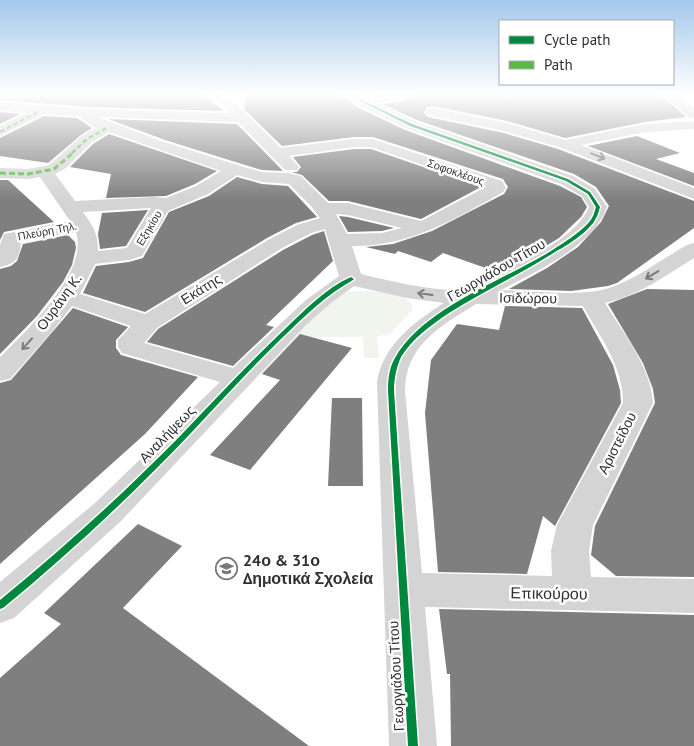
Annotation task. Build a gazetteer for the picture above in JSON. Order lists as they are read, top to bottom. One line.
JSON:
{"streets":{"street":["Σοφοκλέους","Εξηκίου","Πλεύρη Τηλ.","Γεωργιάδου Τίτου","Εκάτης","Ισιδώρου","Ουράνη Κ.","Αναλήψεως","Αριστείδου","Επικούρου"]},"crossings":[["Σοφοκλέους","Εκάτης"],["Εξηκίου","Ουράνη Κ."],["Πλεύρη Τηλ.","Ουράνη Κ."],["Γεωργιάδου Τίτου","Ισιδώρου"],["Γεωργιάδου Τίτου","Επικούρου"],["Εκάτης","Αναλήψεως"],["Ισιδώρου","Αναλήψεως"],["Ισιδώρου","Αριστείδου"],["Αριστείδου","Επικούρου"]],"one_way":["Ουράνη Κ."],"places":{"school or university":["24ο & 31ο Δημοτικά Σχολεία"]},"legend":["Cycle path","Path"]}
